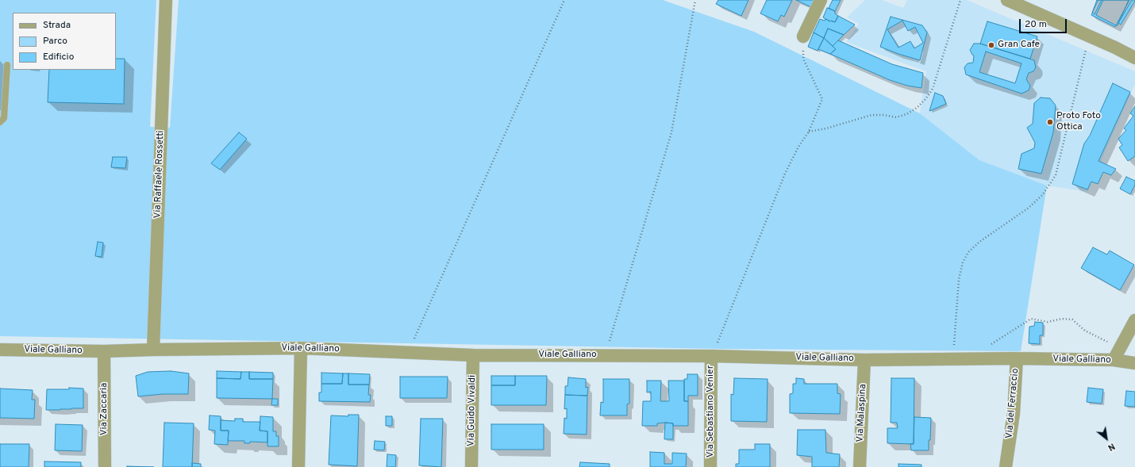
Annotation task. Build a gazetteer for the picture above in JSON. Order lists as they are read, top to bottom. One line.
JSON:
{"streets":{"street":["Via Raffaele Rossetti","Viale Galliano","Via del Ferraccio","Via Zaccaria","Via Guido Vivaldi","Via Sebastiano Venier","Via Malaspina"]},"crossings":[["Via Raffaele Rossetti","Viale Galliano"],["Viale Galliano","Via del Ferraccio"],["Viale Galliano","Via Zaccaria"],["Viale Galliano","Via Guido Vivaldi"],["Viale Galliano","Via Sebastiano Venier"],["Viale Galliano","Via Malaspina"]],"places":["Gran Cafe","Proto Foto Ottica"],"legend":["Strada","Parco","Edificio"],"scale_bar":"20 m","north":"bottom right"}
